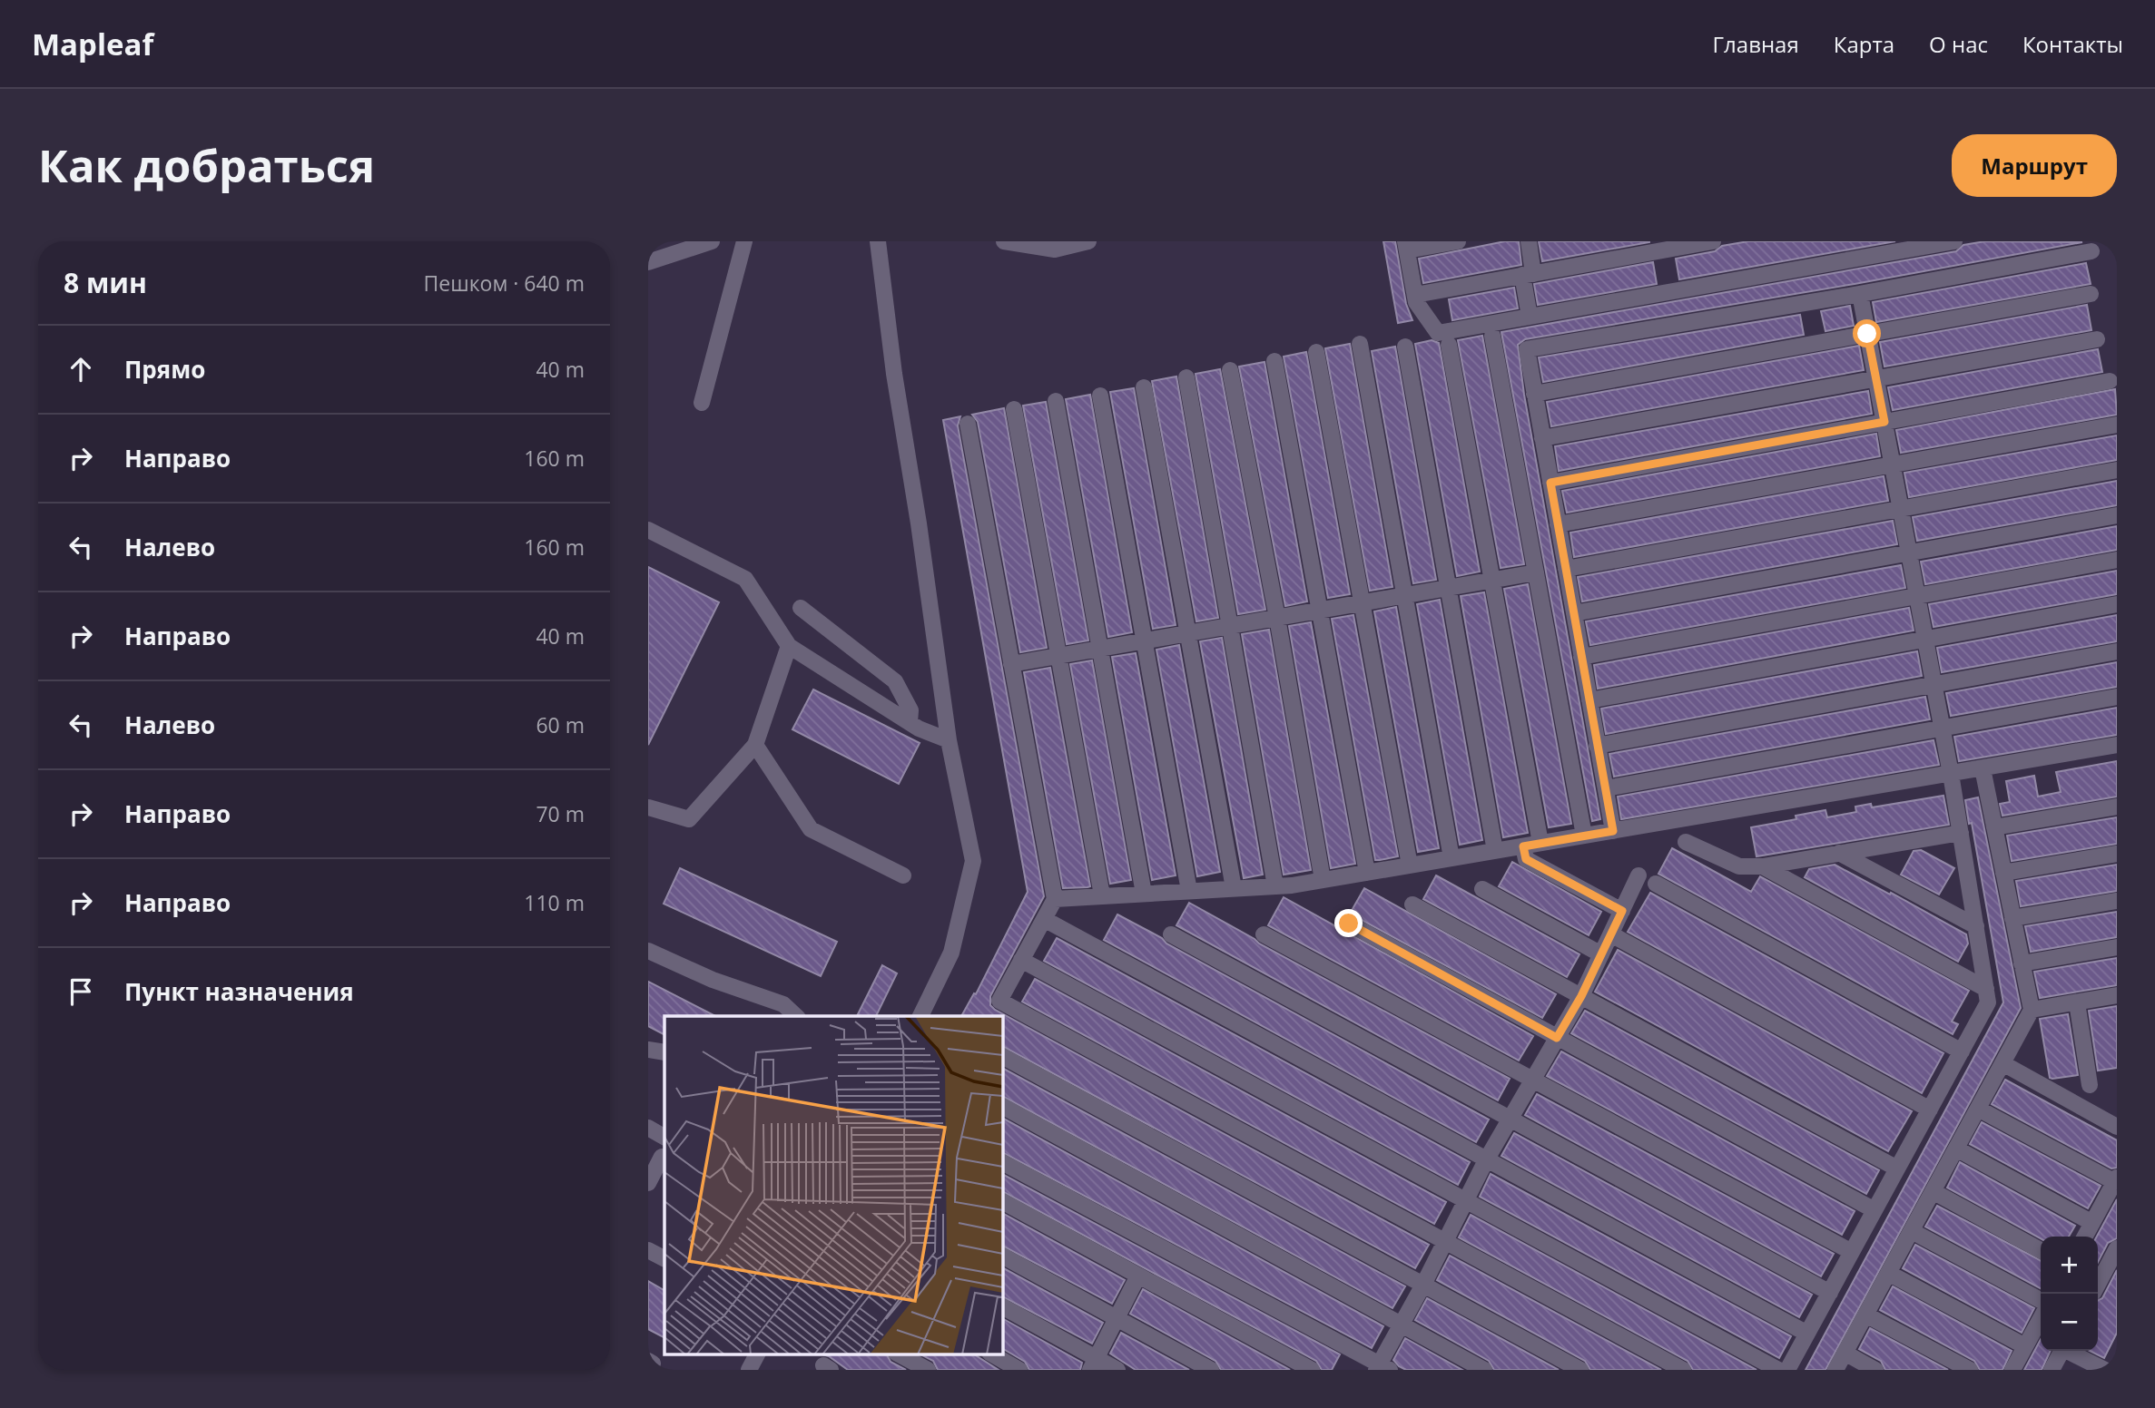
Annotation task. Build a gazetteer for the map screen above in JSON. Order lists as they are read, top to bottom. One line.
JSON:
{"page":{"header":"Mapleaf","nav":["Главная","Карта","О нас","Контакты"],"buttons":"Маршрут","title":"Как добраться","heading":["8 мин","Пешком · 640 m"],"list":[["Прямо","40 m"],["Направо","160 m"],["Налево","160 m"],["Направо","40 m"],["Налево","60 m"],["Направо","70 m"],["Направо","110 m"],"Пункт назначения"],"map_buttons":["+","−"]}}
